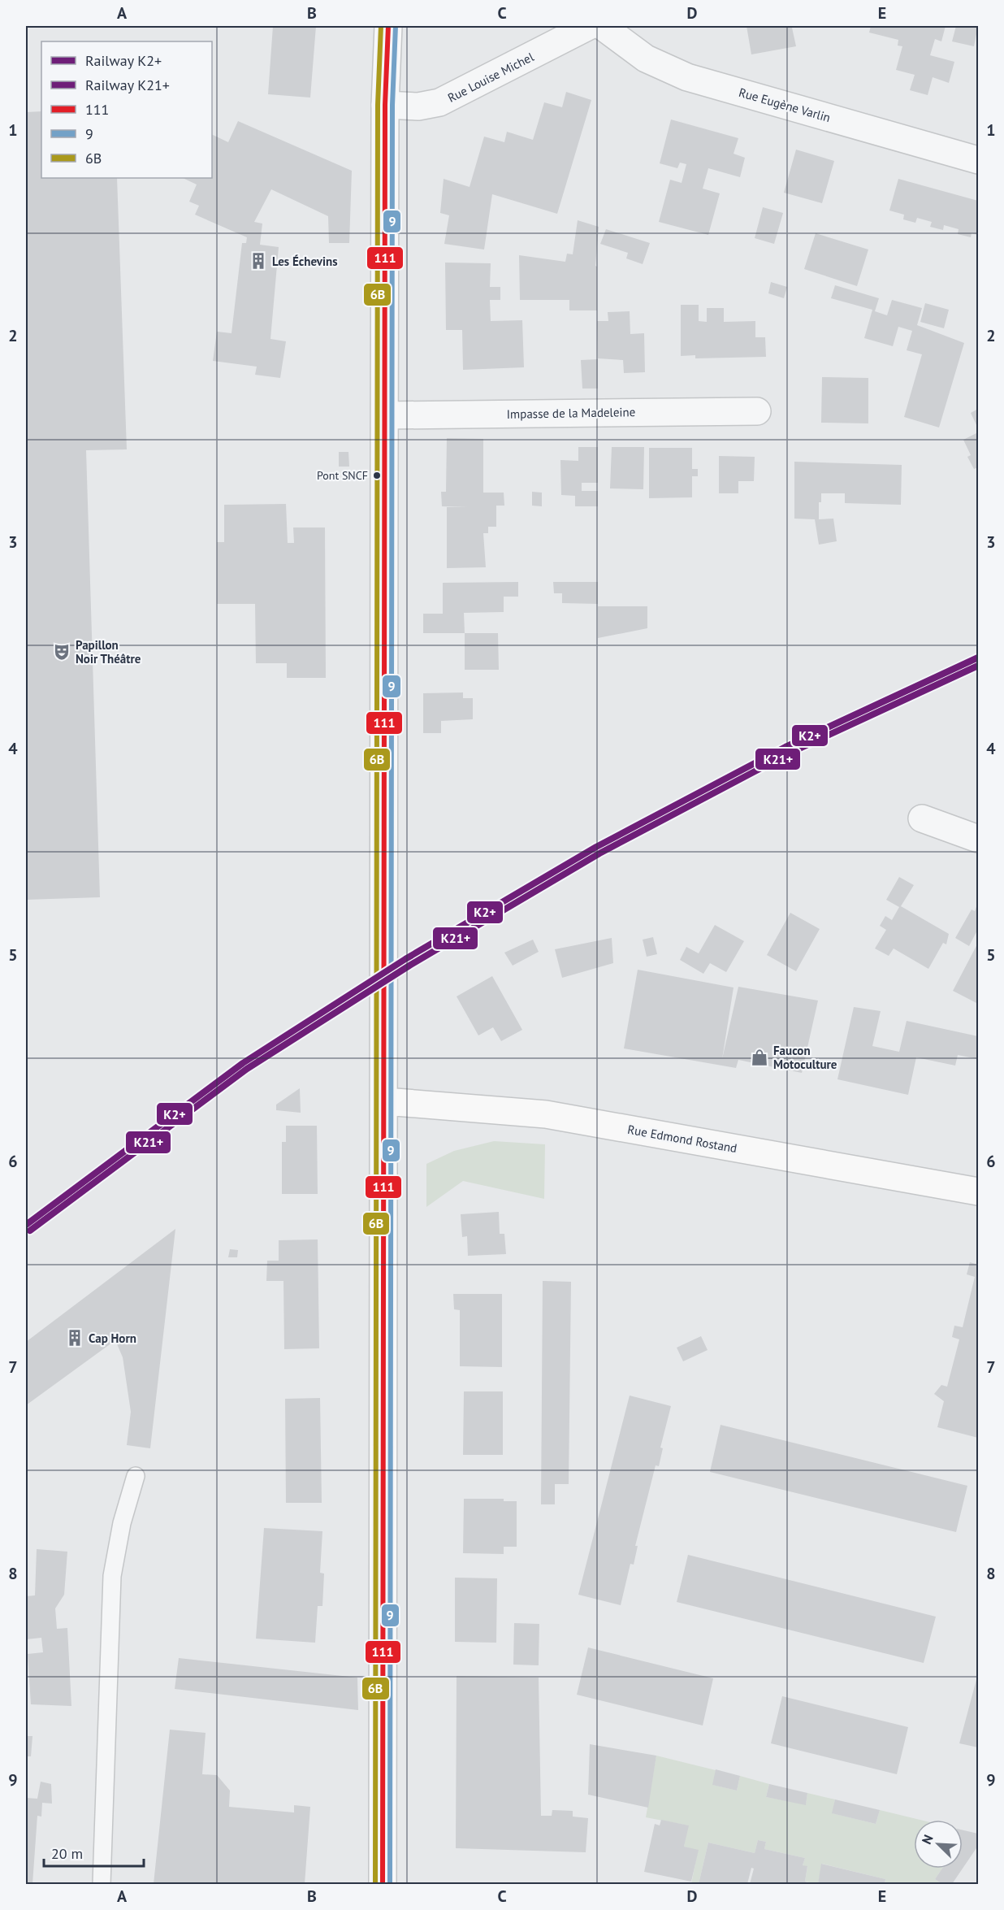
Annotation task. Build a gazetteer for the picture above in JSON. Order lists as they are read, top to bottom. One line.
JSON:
{"streets":{"main road":["Rue Edmond Rostand"],"street":["Rue Louise Michel","Rue Eugène Varlin","Impasse de la Madeleine"]},"places":{"building":["Les Échevins","Cap Horn"],"other":["Pont SNCF"],"theatre":["Papillon Noir Théâtre"],"shop":["Faucon Motoculture"]},"lines":["transit line 111","transit line 9","transit line 6B","rail line K2+","rail line K21+"],"legend":["Railway K2+","Railway K21+","111","9","6B"],"scale_bar":"20 m","north":"top left","grid":{"columns":["A","B","C","D","E"],"rows":["1","2","3","4","5","6","7","8","9"]}}
